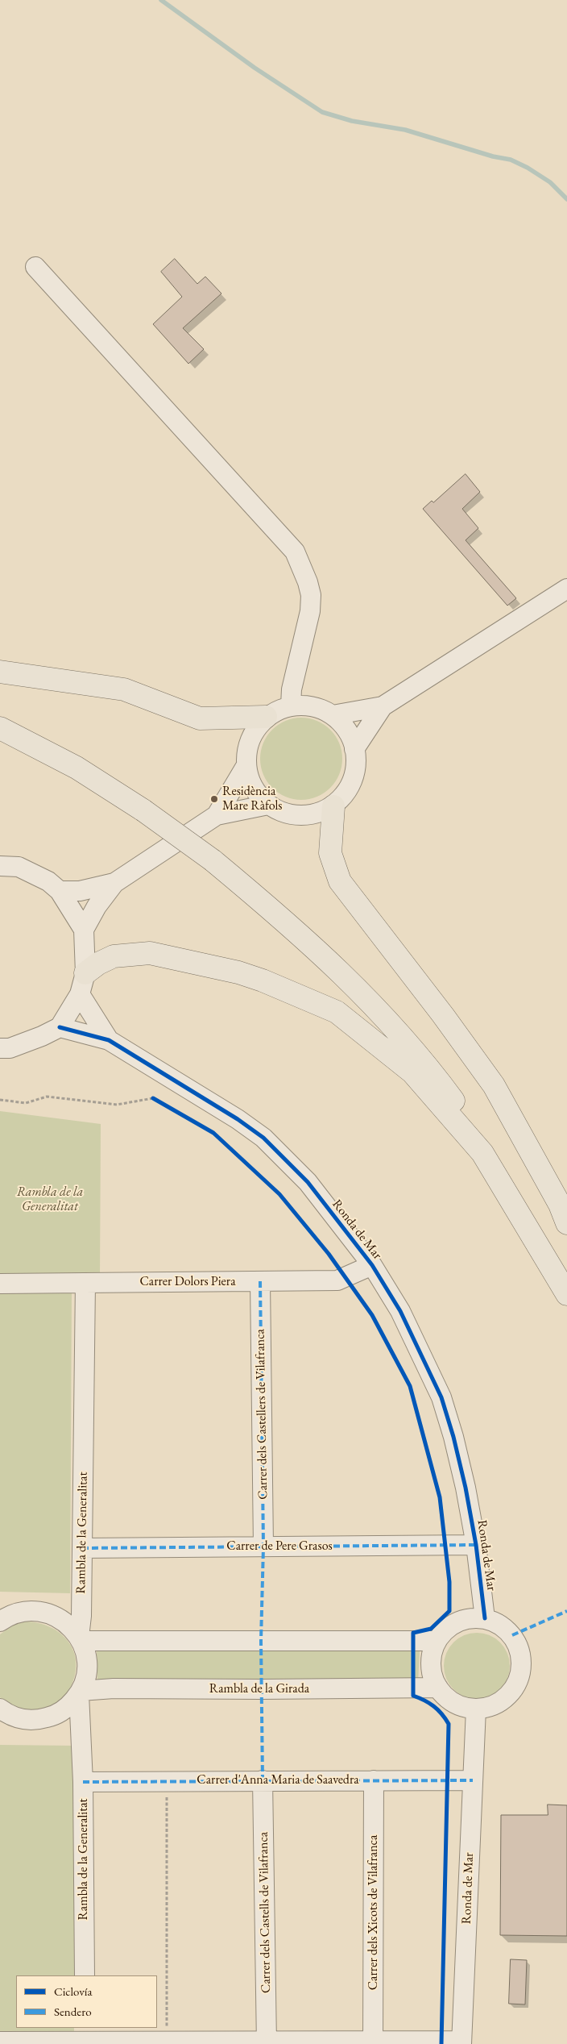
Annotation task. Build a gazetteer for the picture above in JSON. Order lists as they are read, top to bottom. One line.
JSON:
{"streets":{"street":["Ronda de Mar","Carrer Dolors Piera","Carrer dels Castellers de Vilafranca","Rambla de la Generalitat","Carrer de Pere Grasos","Rambla de la Girada","Carrer d'Anna Maria de Saavedra","Carrer dels Castells de Vilafranca","Carrer dels Xicots de Vilafranca"]},"crossings":[["Ronda de Mar","Carrer Dolors Piera"],["Ronda de Mar","Carrer de Pere Grasos"],["Ronda de Mar","Rambla de la Girada"],["Ronda de Mar","Carrer d'Anna Maria de Saavedra"],["Carrer Dolors Piera","Carrer dels Castellers de Vilafranca"],["Carrer Dolors Piera","Rambla de la Generalitat"],["Carrer dels Castellers de Vilafranca","Carrer de Pere Grasos"],["Rambla de la Generalitat","Carrer de Pere Grasos"],["Rambla de la Generalitat","Rambla de la Girada"],["Rambla de la Generalitat","Carrer d'Anna Maria de Saavedra"],["Carrer d'Anna Maria de Saavedra","Carrer dels Castells de Vilafranca"],["Carrer d'Anna Maria de Saavedra","Carrer dels Xicots de Vilafranca"]],"parks":["Rambla de la Generalitat"],"places":["Residència Mare Ràfols"],"legend":["Ciclovía","Sendero"]}
